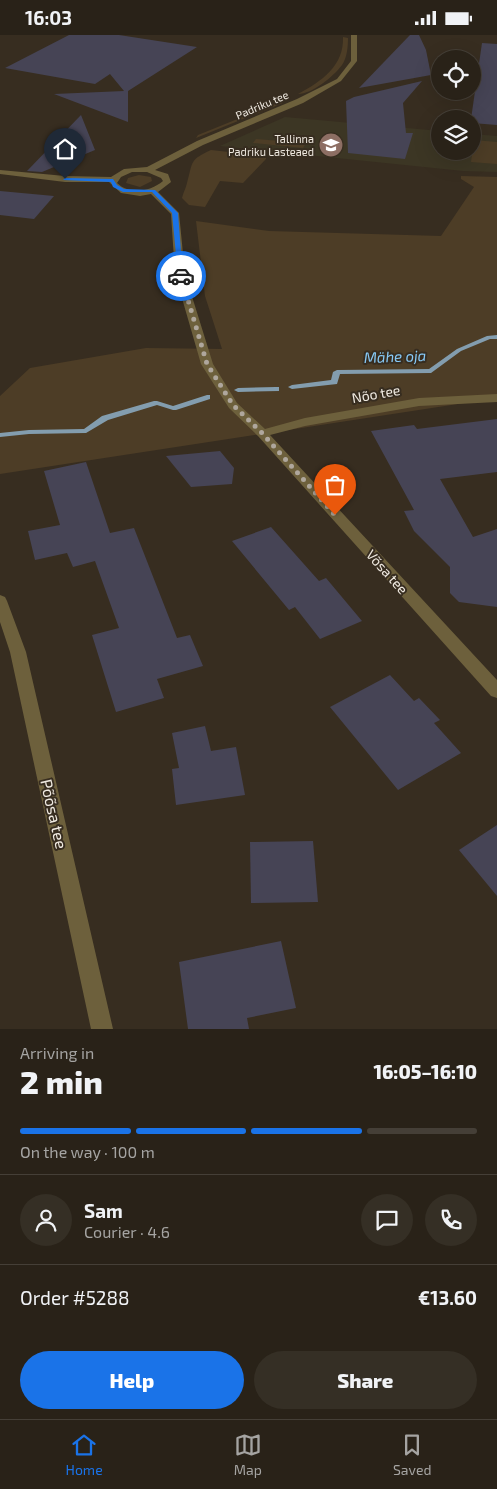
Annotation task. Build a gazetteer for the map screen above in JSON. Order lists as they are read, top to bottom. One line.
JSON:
{"streets":{"street":["Padriku tee","Nõo tee","Võsa tee","Põõsa tee"]},"crossings":[["Nõo tee","Võsa tee"]],"water":["Mähe oja"],"places":{"school or university":["Tallinna Padriku Lasteaed"]},"page":{"status":"16:03","heading":["2 min","Arriving in","16:05–16:10"],"panel":["Sam","Courier · 4.6","Order #5288","€13.60"],"bar":"On the way · 100 m","buttons":["Help","Share"],"tabs":["Home","Map","Saved"]}}
